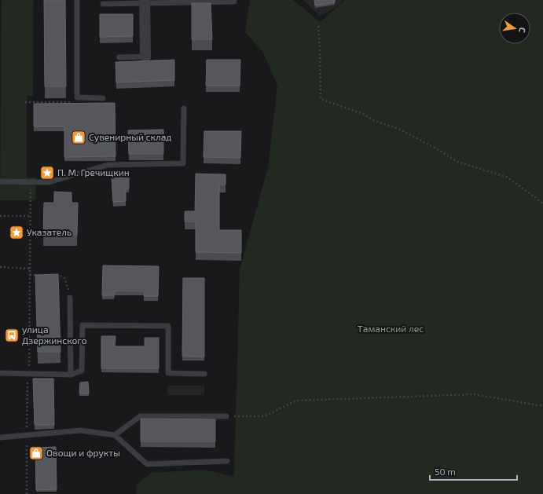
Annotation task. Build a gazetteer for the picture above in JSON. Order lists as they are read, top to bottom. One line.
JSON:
{"parks":["Таманский лес"],"places":{"shop":["Сувенирный склад","Овощи и фрукты"],"place":["П. М. Гречищкин","Указатель"],"bus stop":["улица Дзержинского"]},"scale_bar":"50 m","north":"right"}
